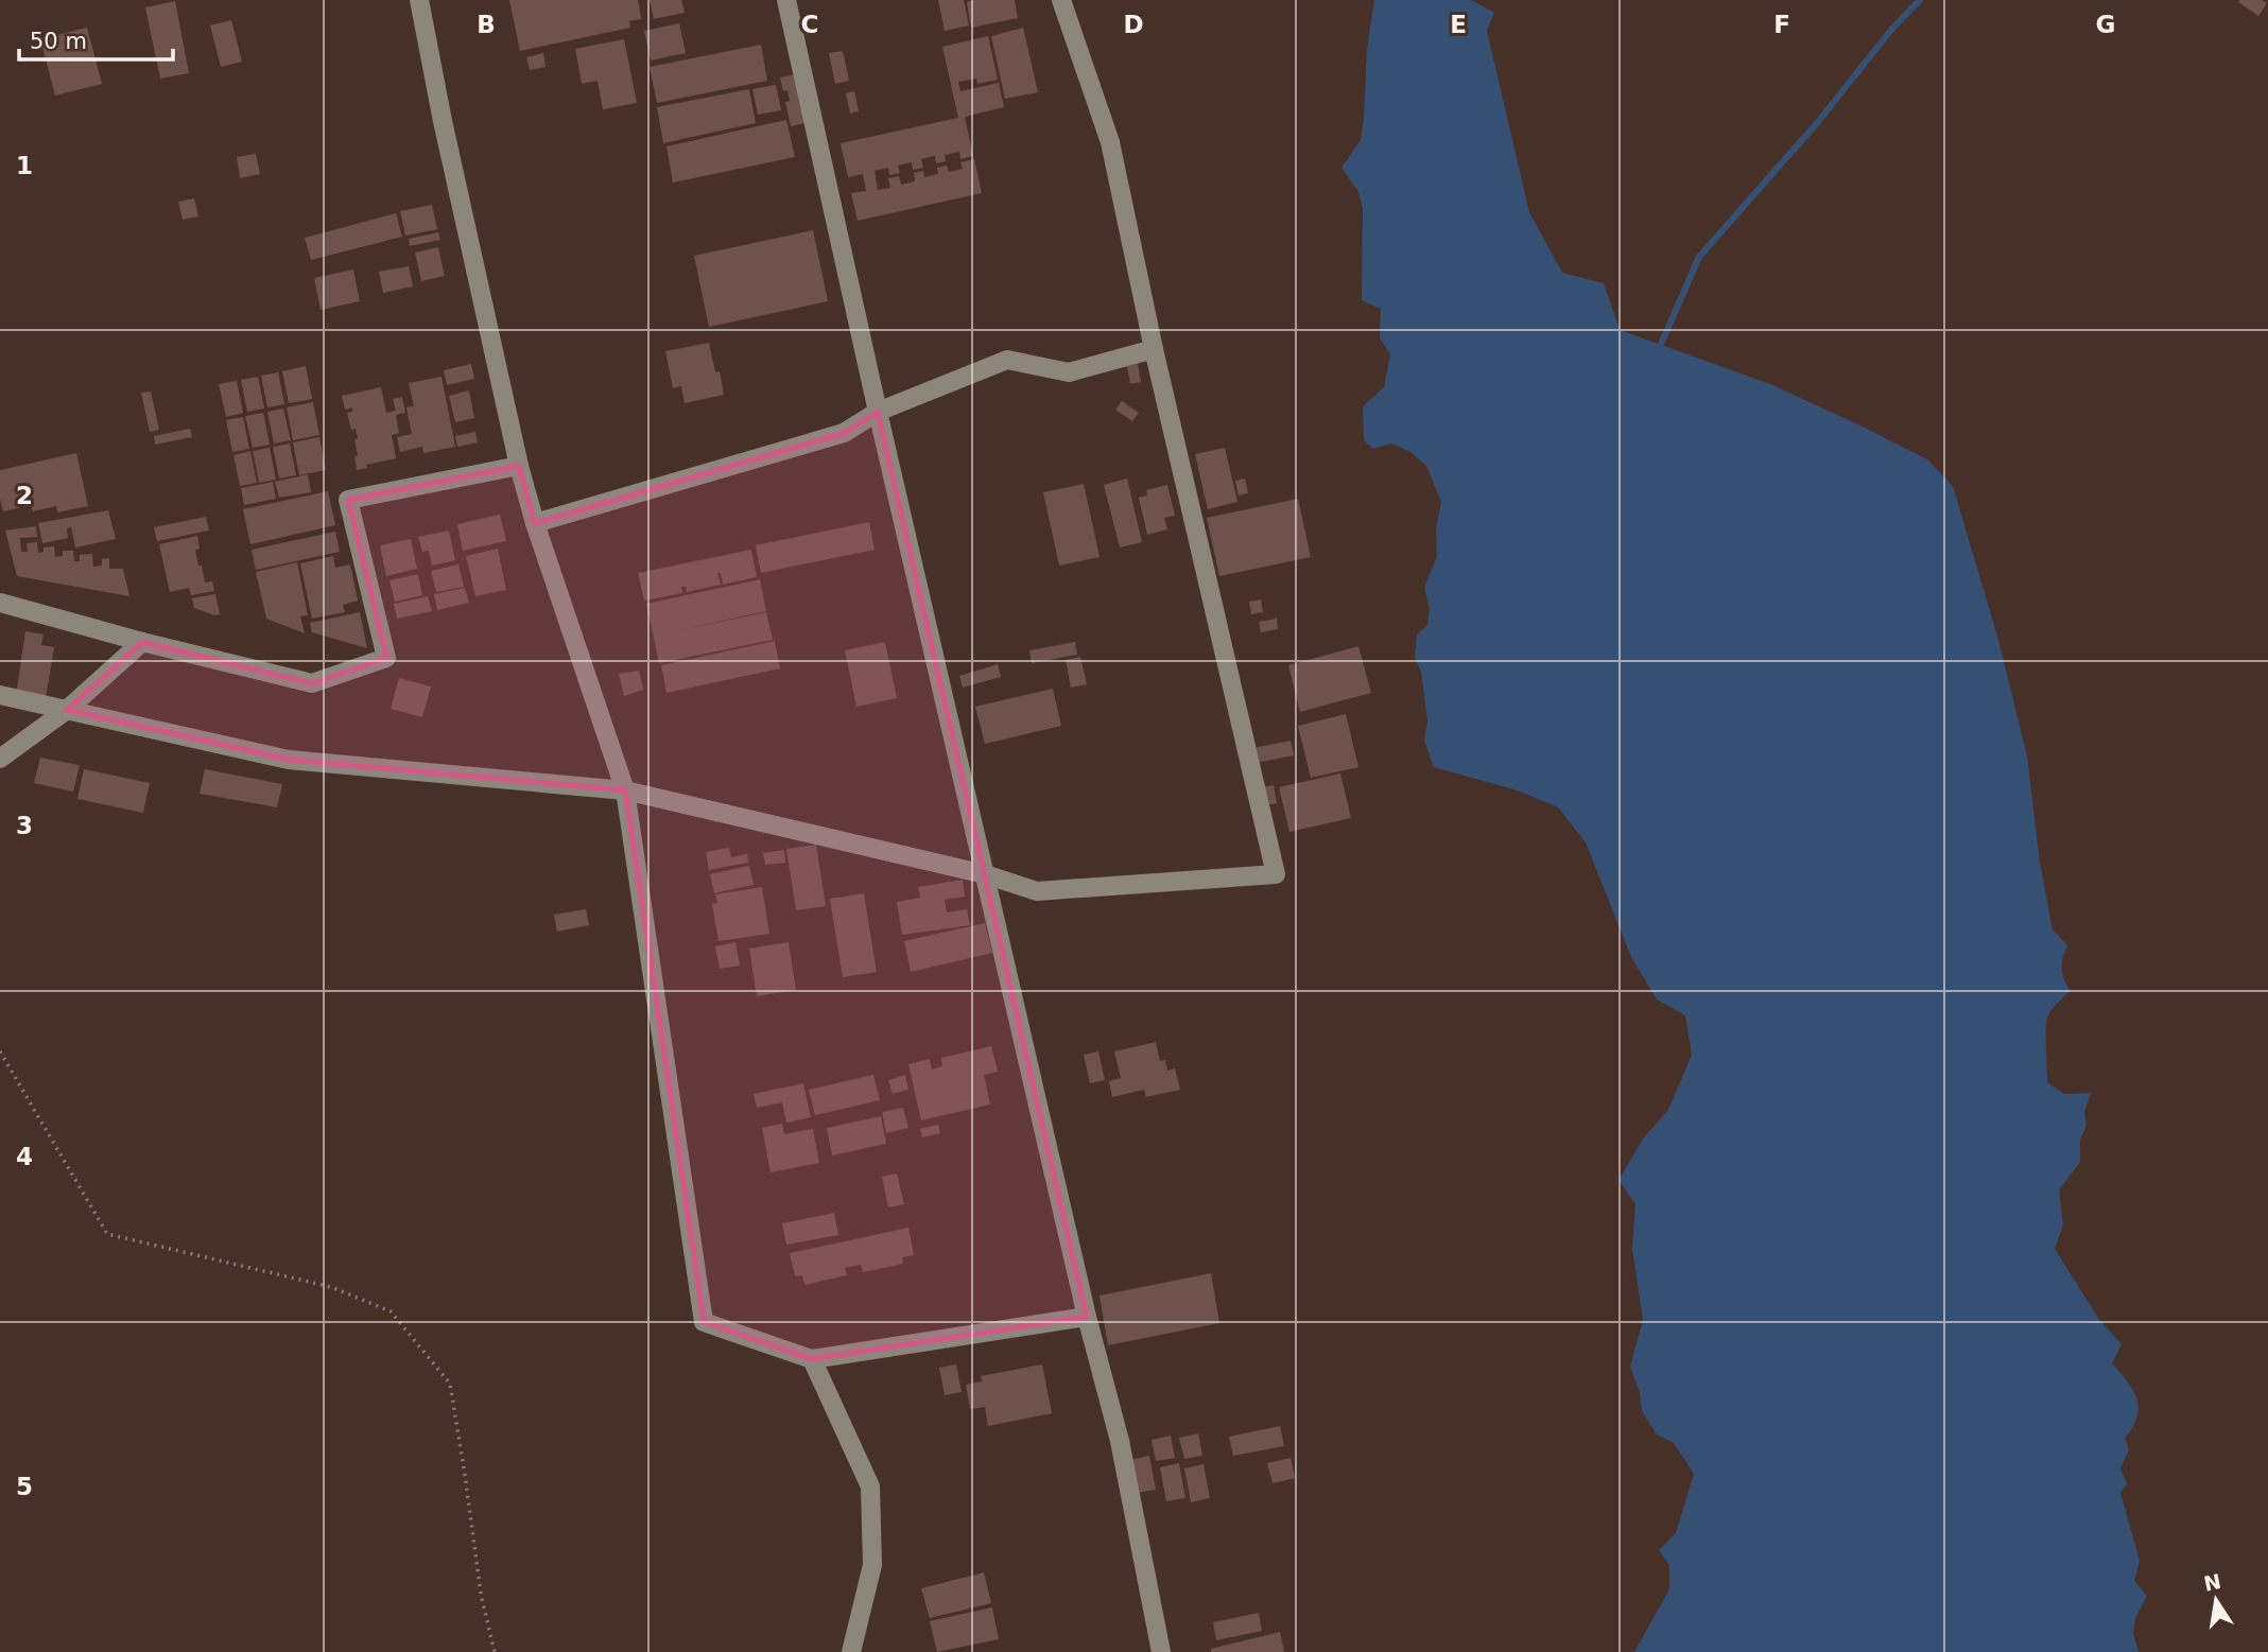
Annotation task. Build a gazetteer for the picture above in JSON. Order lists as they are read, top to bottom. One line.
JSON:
{"scale_bar":"50 m","north":"top","grid":{"columns":["B","C","D","E","F","G"],"rows":["1","2","3","4","5"]}}
